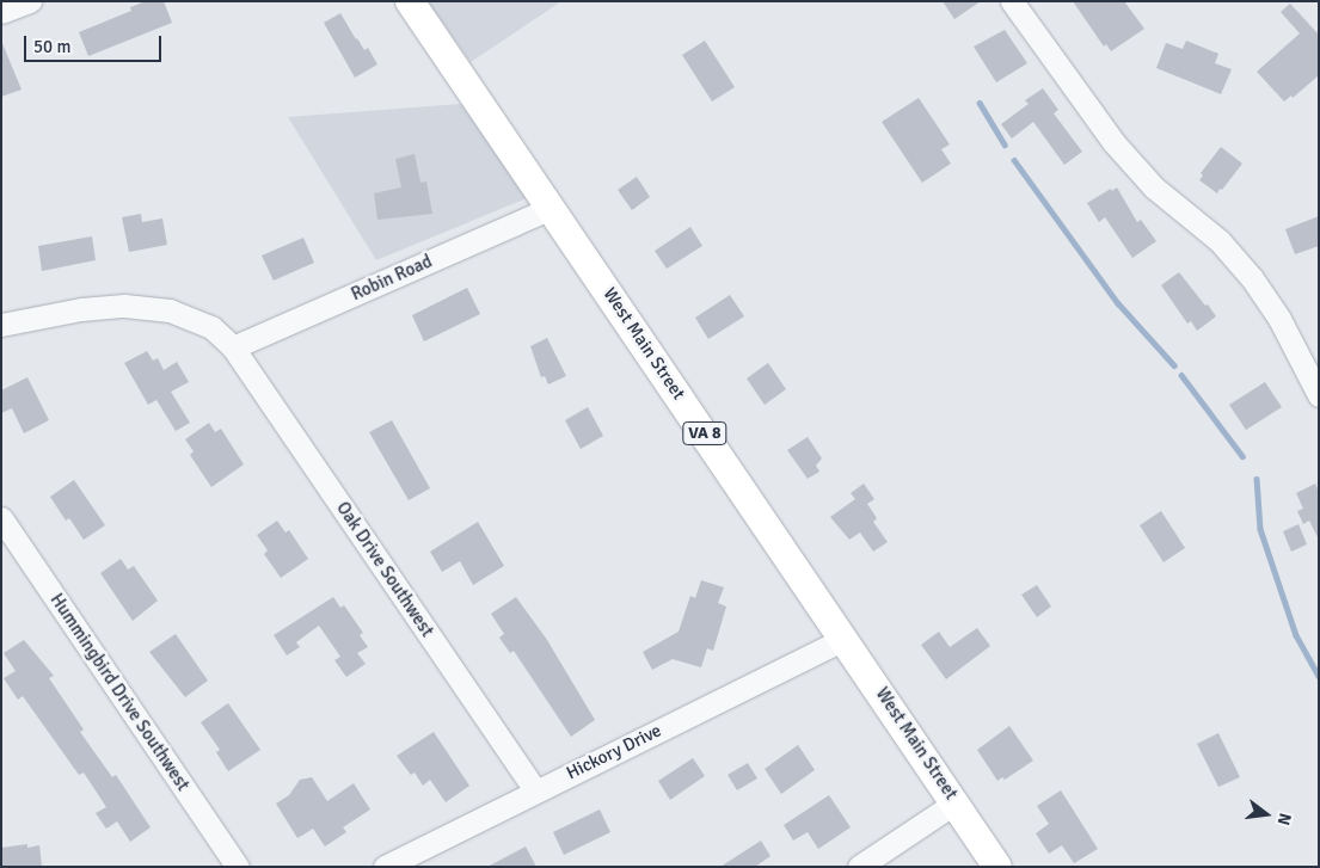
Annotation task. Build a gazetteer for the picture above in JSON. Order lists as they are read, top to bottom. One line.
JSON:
{"streets":{"main road":["West Main Street","VA 8"],"street":["Robin Road","Oak Drive Southwest","Hummingbird Drive Southwest","Hickory Drive"]},"crossings":[["Robin Road","West Main Street"],["Robin Road","Oak Drive Southwest"],["West Main Street","Hickory Drive"],["Oak Drive Southwest","Hickory Drive"]],"scale_bar":"50 m","north":"right"}
